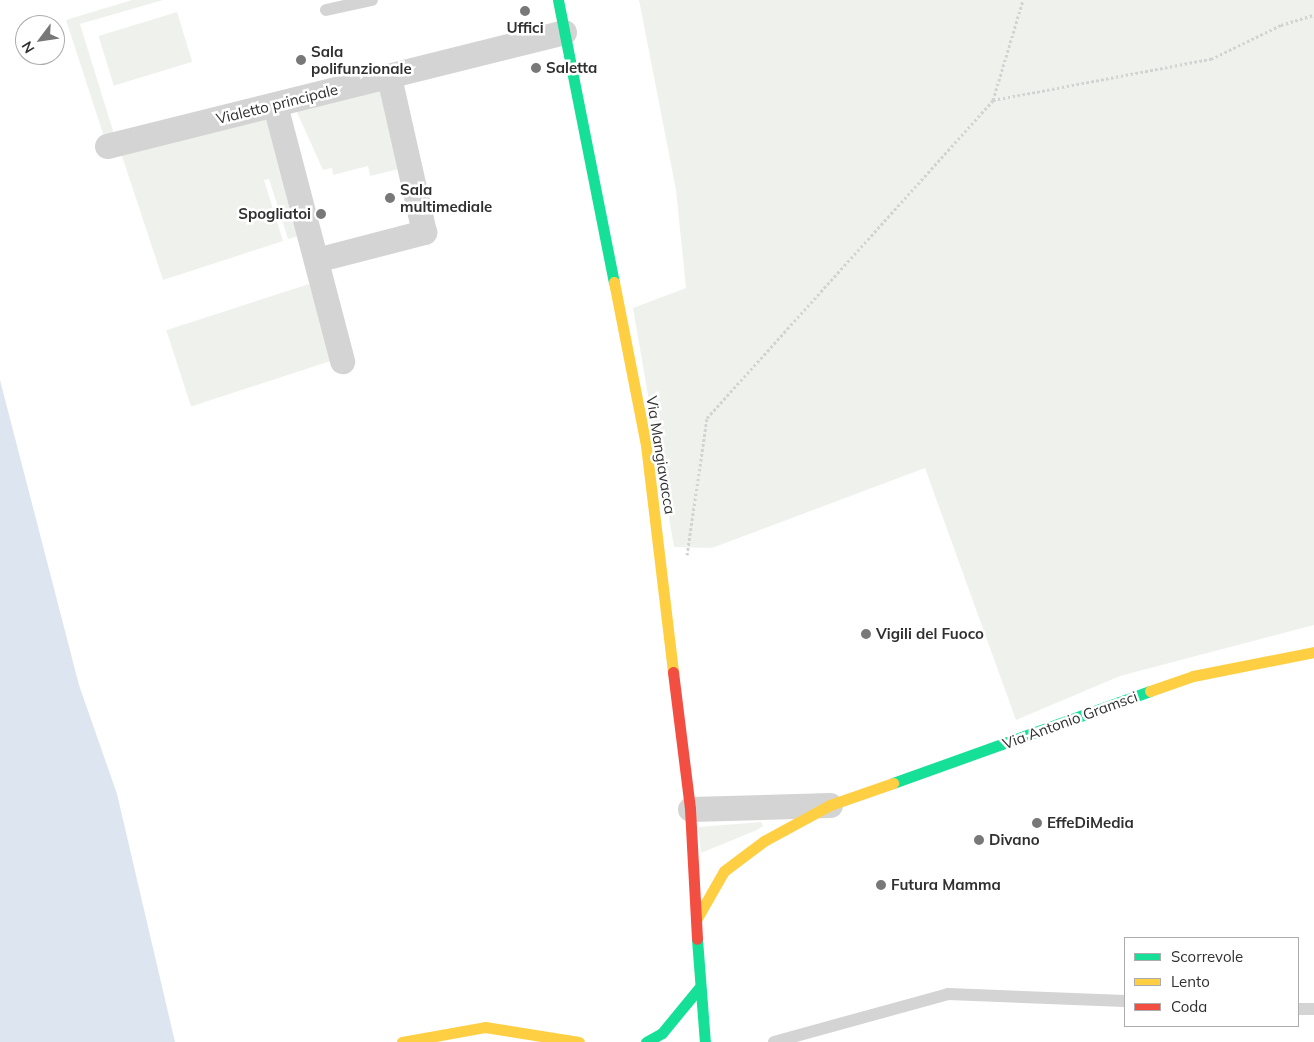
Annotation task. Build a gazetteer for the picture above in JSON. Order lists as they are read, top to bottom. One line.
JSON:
{"streets":{"main road":["Via Mangiavacca","Via Antonio Gramsci"],"street":["Vialetto principale"]},"crossings":[["Vialetto principale","Via Mangiavacca"],["Via Mangiavacca","Via Antonio Gramsci"]],"places":["Uffici","Sala polifunzionale","Saletta","Sala multimediale","Spogliatoi","Vigili del Fuoco","EffeDiMedia","Divano","Futura Mamma"],"legend":["Scorrevole","Lento","Coda"],"north":"bottom left"}
